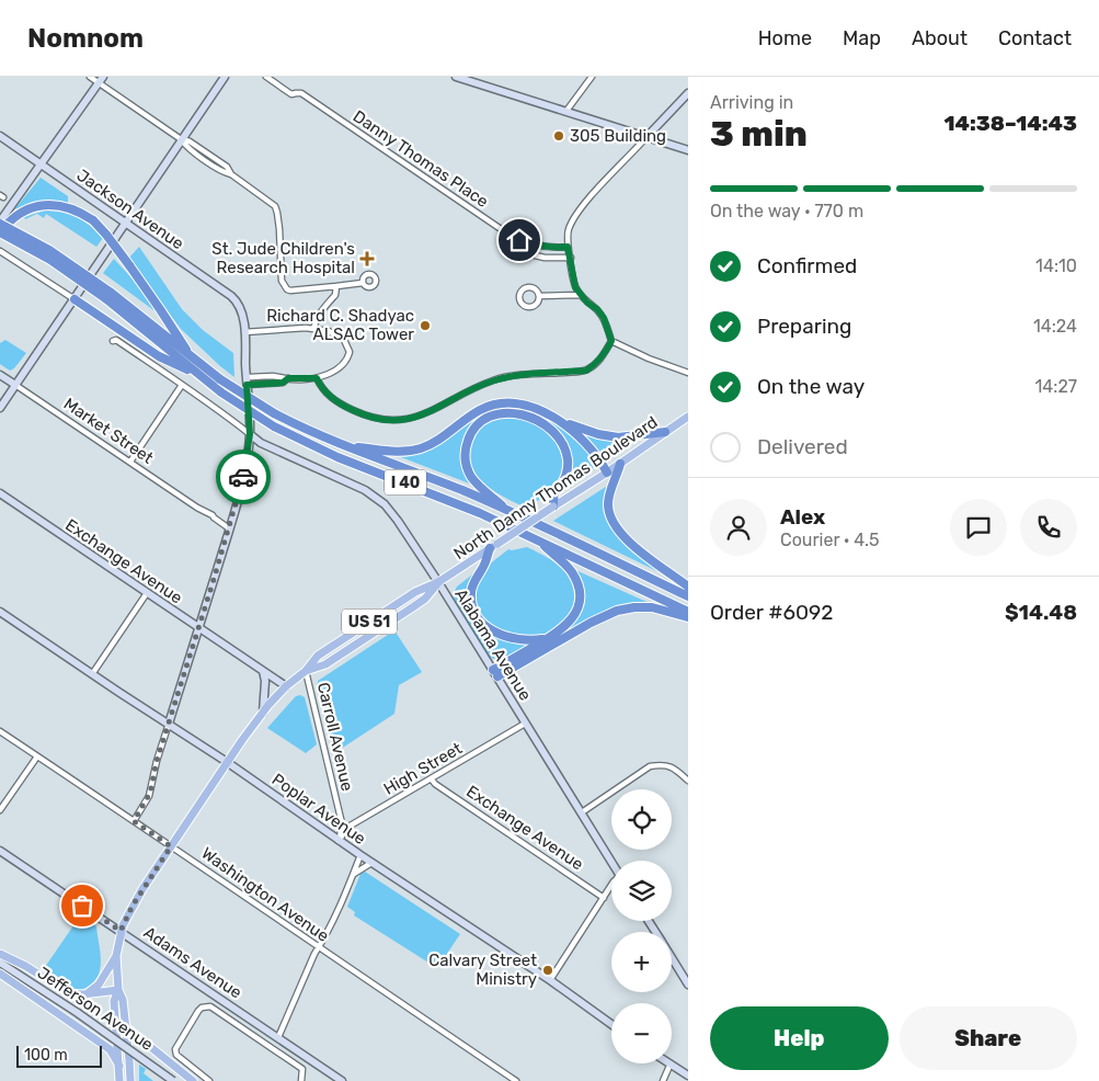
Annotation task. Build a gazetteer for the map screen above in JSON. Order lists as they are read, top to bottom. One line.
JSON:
{"streets":{"highway":["I 40"],"main road":["North Danny Thomas Boulevard","US 51"],"street":["Danny Thomas Place","Jackson Avenue","Market Street","Exchange Avenue","Alabama Avenue","Carroll Avenue","High Street","Poplar Avenue","Washington Avenue","Adams Avenue","Jefferson Avenue"]},"crossings":[["North Danny Thomas Boulevard","Exchange Avenue"],["North Danny Thomas Boulevard","Alabama Avenue"],["North Danny Thomas Boulevard","Carroll Avenue"],["North Danny Thomas Boulevard","Poplar Avenue"],["North Danny Thomas Boulevard","Washington Avenue"],["North Danny Thomas Boulevard","Adams Avenue"],["Exchange Avenue","High Street"],["Alabama Avenue","High Street"],["Carroll Avenue","High Street"],["Carroll Avenue","Poplar Avenue"],["High Street","Poplar Avenue"]],"places":{"other":["305 Building","Richard C. Shadyac ALSAC Tower","Calvary Street Ministry"],"health":["St. Jude Children's Research Hospital"]},"scale_bar":"100 m","page":{"header":"Nomnom","nav":["Home","Map","About","Contact"],"heading":["3 min","Arriving in","14:38–14:43"],"panel":["Alex","Courier · 4.5","Order #6092","$14.48"],"bar":"On the way · 770 m","list":[["Confirmed","14:10"],["Preparing","14:24"],["On the way","14:27"],"Delivered"],"map_buttons":["+","−"],"buttons":["Help","Share"],"scale":"100 m"}}
